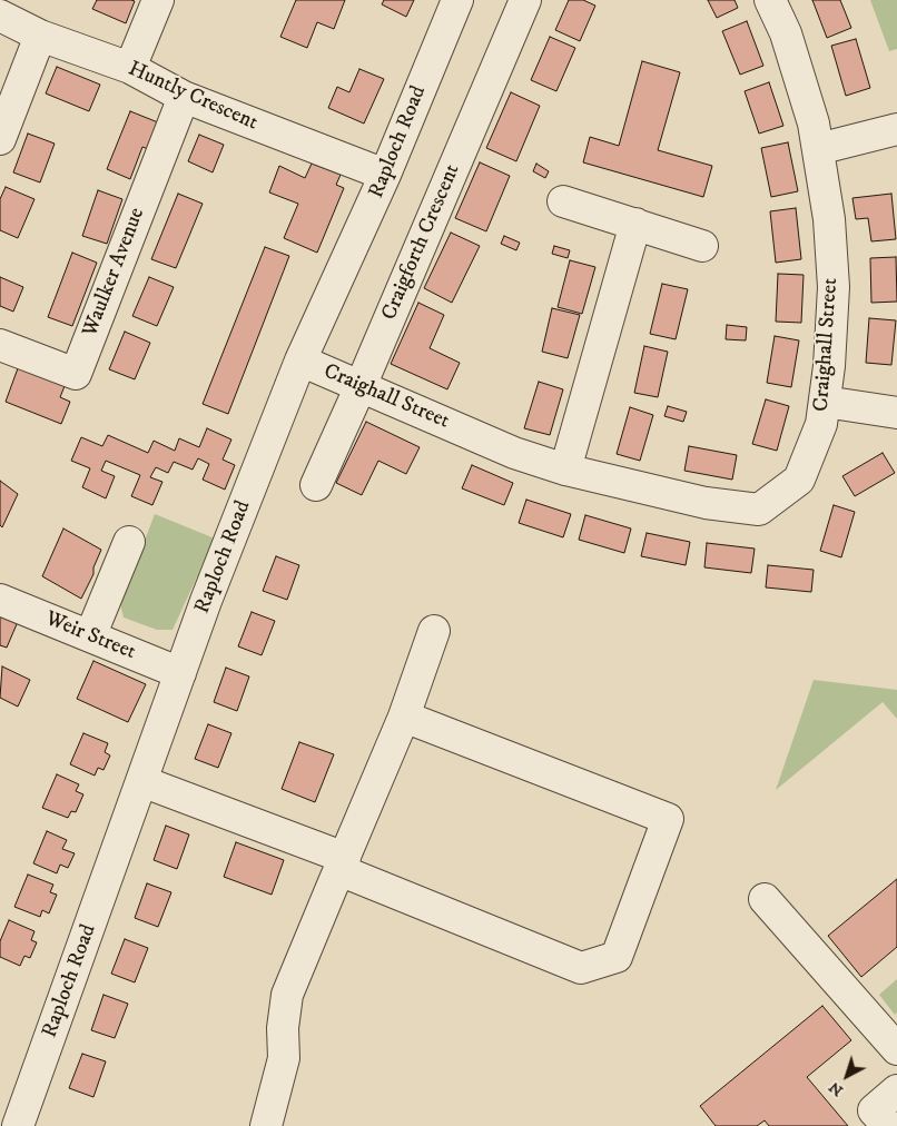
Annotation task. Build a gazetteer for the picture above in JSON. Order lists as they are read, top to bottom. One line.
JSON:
{"streets":{"street":["Huntly Crescent","Raploch Road","Craigforth Crescent","Waulker Avenue","Craighall Street","Weir Street"]},"crossings":[["Huntly Crescent","Raploch Road"],["Huntly Crescent","Waulker Avenue"],["Raploch Road","Craighall Street"],["Raploch Road","Weir Street"],["Craigforth Crescent","Craighall Street"]],"north":"bottom left"}
